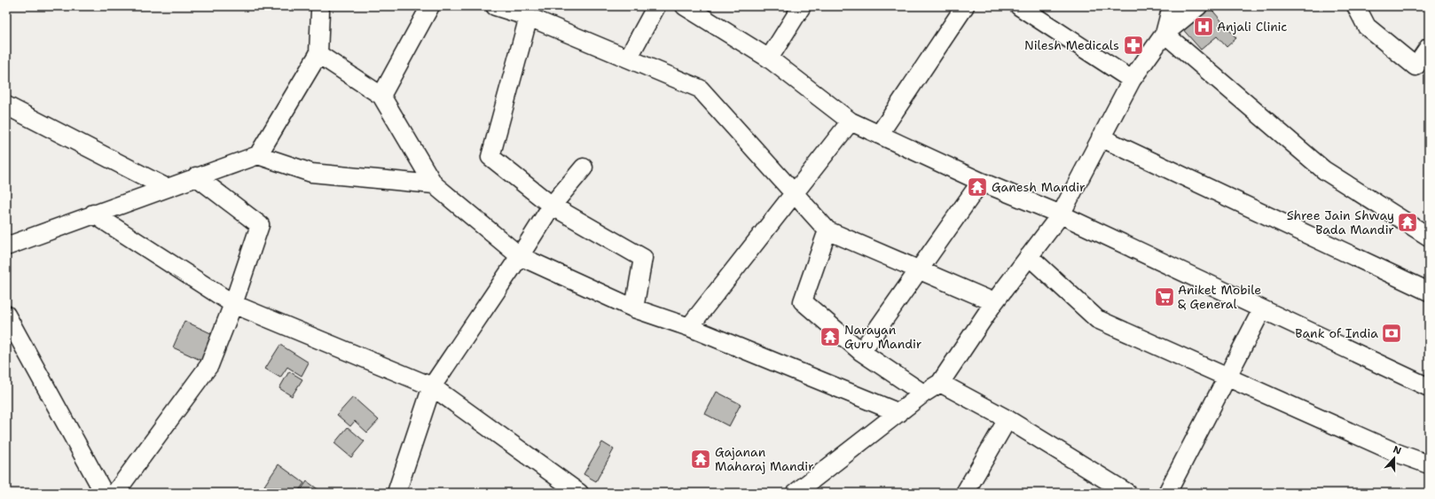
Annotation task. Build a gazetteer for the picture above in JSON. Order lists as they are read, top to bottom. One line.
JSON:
{"places":{"hospital":["Anjali Clinic"],"pharmacy":["Nilesh Medicals"],"temple":["Ganesh Mandir","Shree Jain Shway Bada Mandir","Narayan Guru Mandir","Gajanan Maharaj Mandir"],"supermarket":["Aniket Mobile & General"],"bank":["Bank of India"]},"north":"top"}
